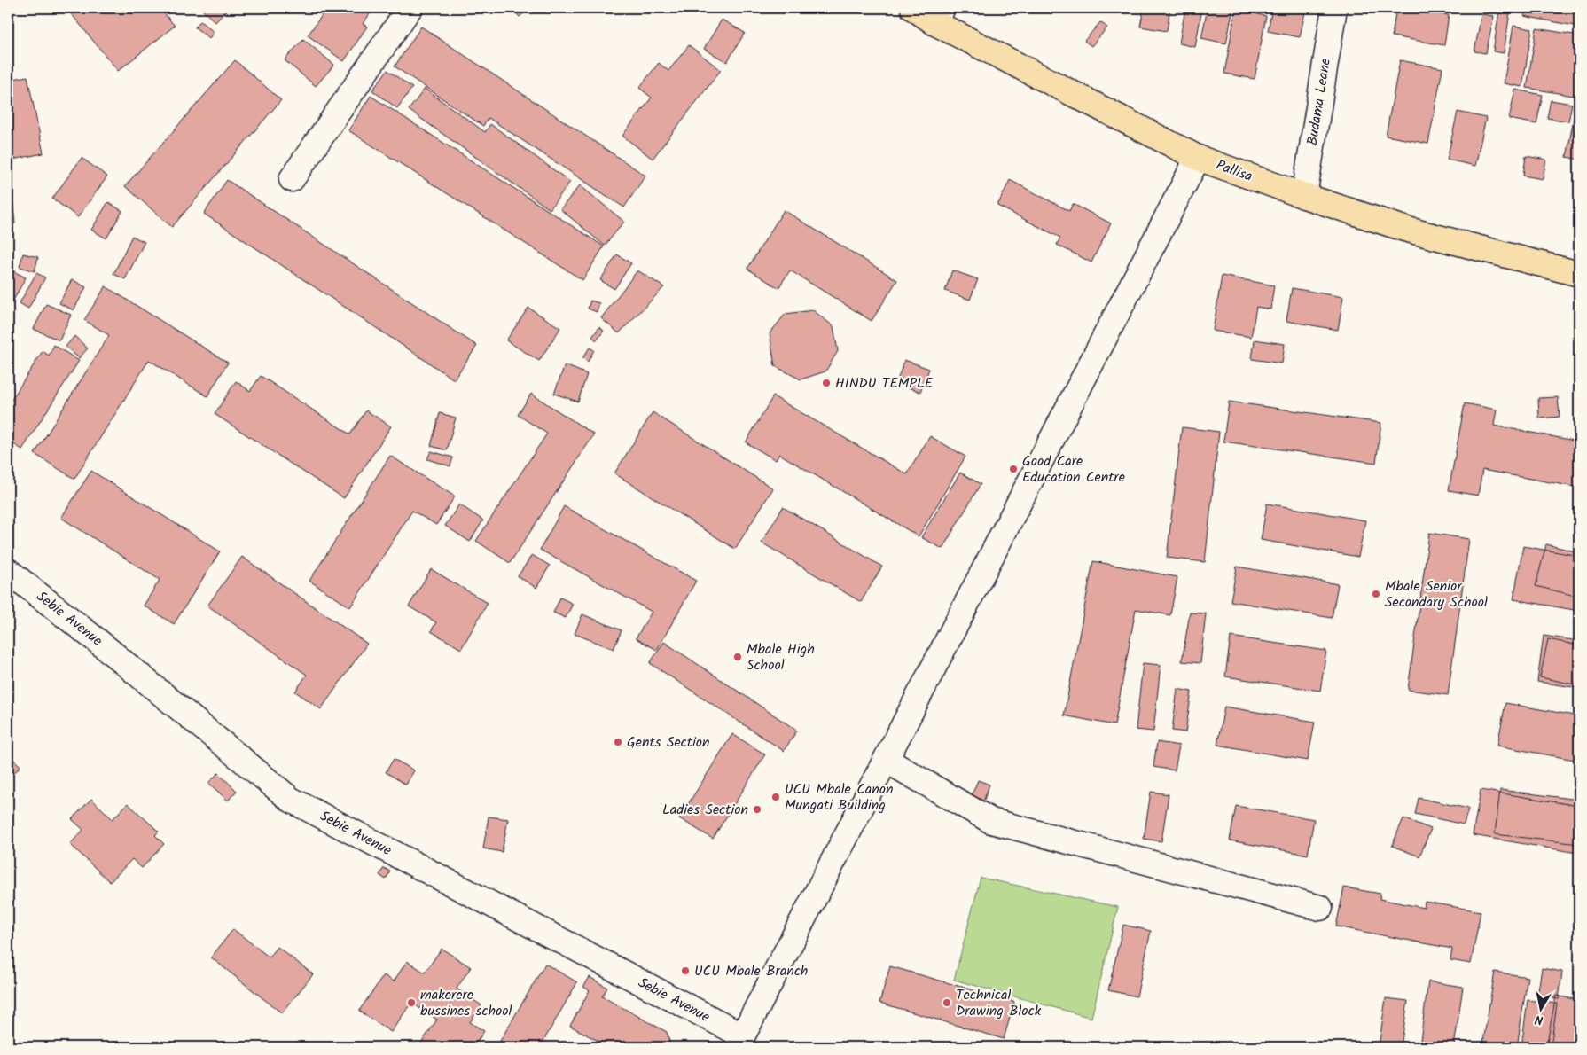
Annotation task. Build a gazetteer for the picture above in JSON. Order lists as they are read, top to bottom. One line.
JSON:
{"streets":{"main road":["Pallisa"],"street":["Budama Leane","Sebie Avenue"]},"crossings":[["Budama Leane","Pallisa"]],"places":["HINDU TEMPLE","Good Care Education Centre","Mbale Senior Secondary School","Mbale High School","Gents Section","UCU Mbale Canon Mungati Building","Ladies Section","UCU Mbale Branch","makerere bussines school","Technical Drawing Block"],"north":"bottom"}
